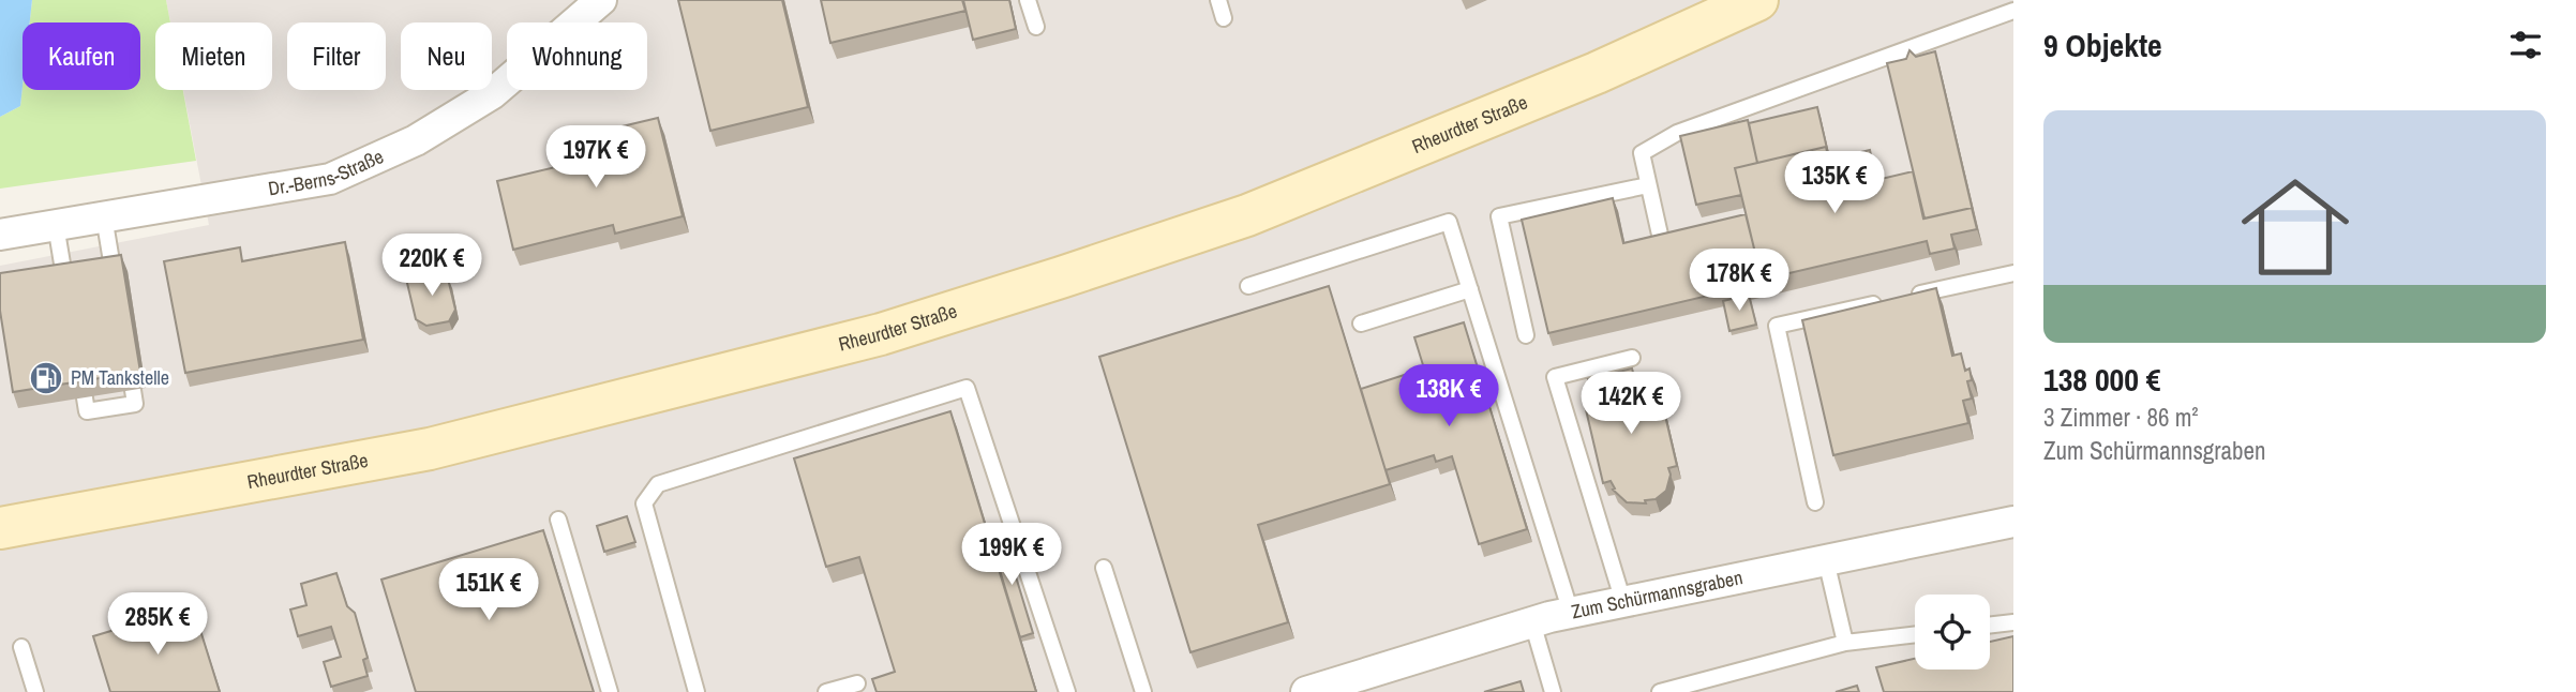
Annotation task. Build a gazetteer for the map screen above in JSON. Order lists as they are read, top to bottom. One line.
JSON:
{"streets":{"main road":["Rheurdter Straße"],"street":["Dr.-Berns-Straße","Zum Schürmannsgraben"]},"places":{"fuel station":["PM Tankstelle"]},"page":{"heading":"9 Objekte","chip":["Kaufen","Mieten","Filter","Neu","Wohnung"],"list":[{"name":"138 000 €","note":"3 Zimmer · 86 m² · Zum Schürmannsgraben"}],"price":["197K €","135K €","220K €","178K €","138K €","142K €","199K €","151K €","285K €"]}}
